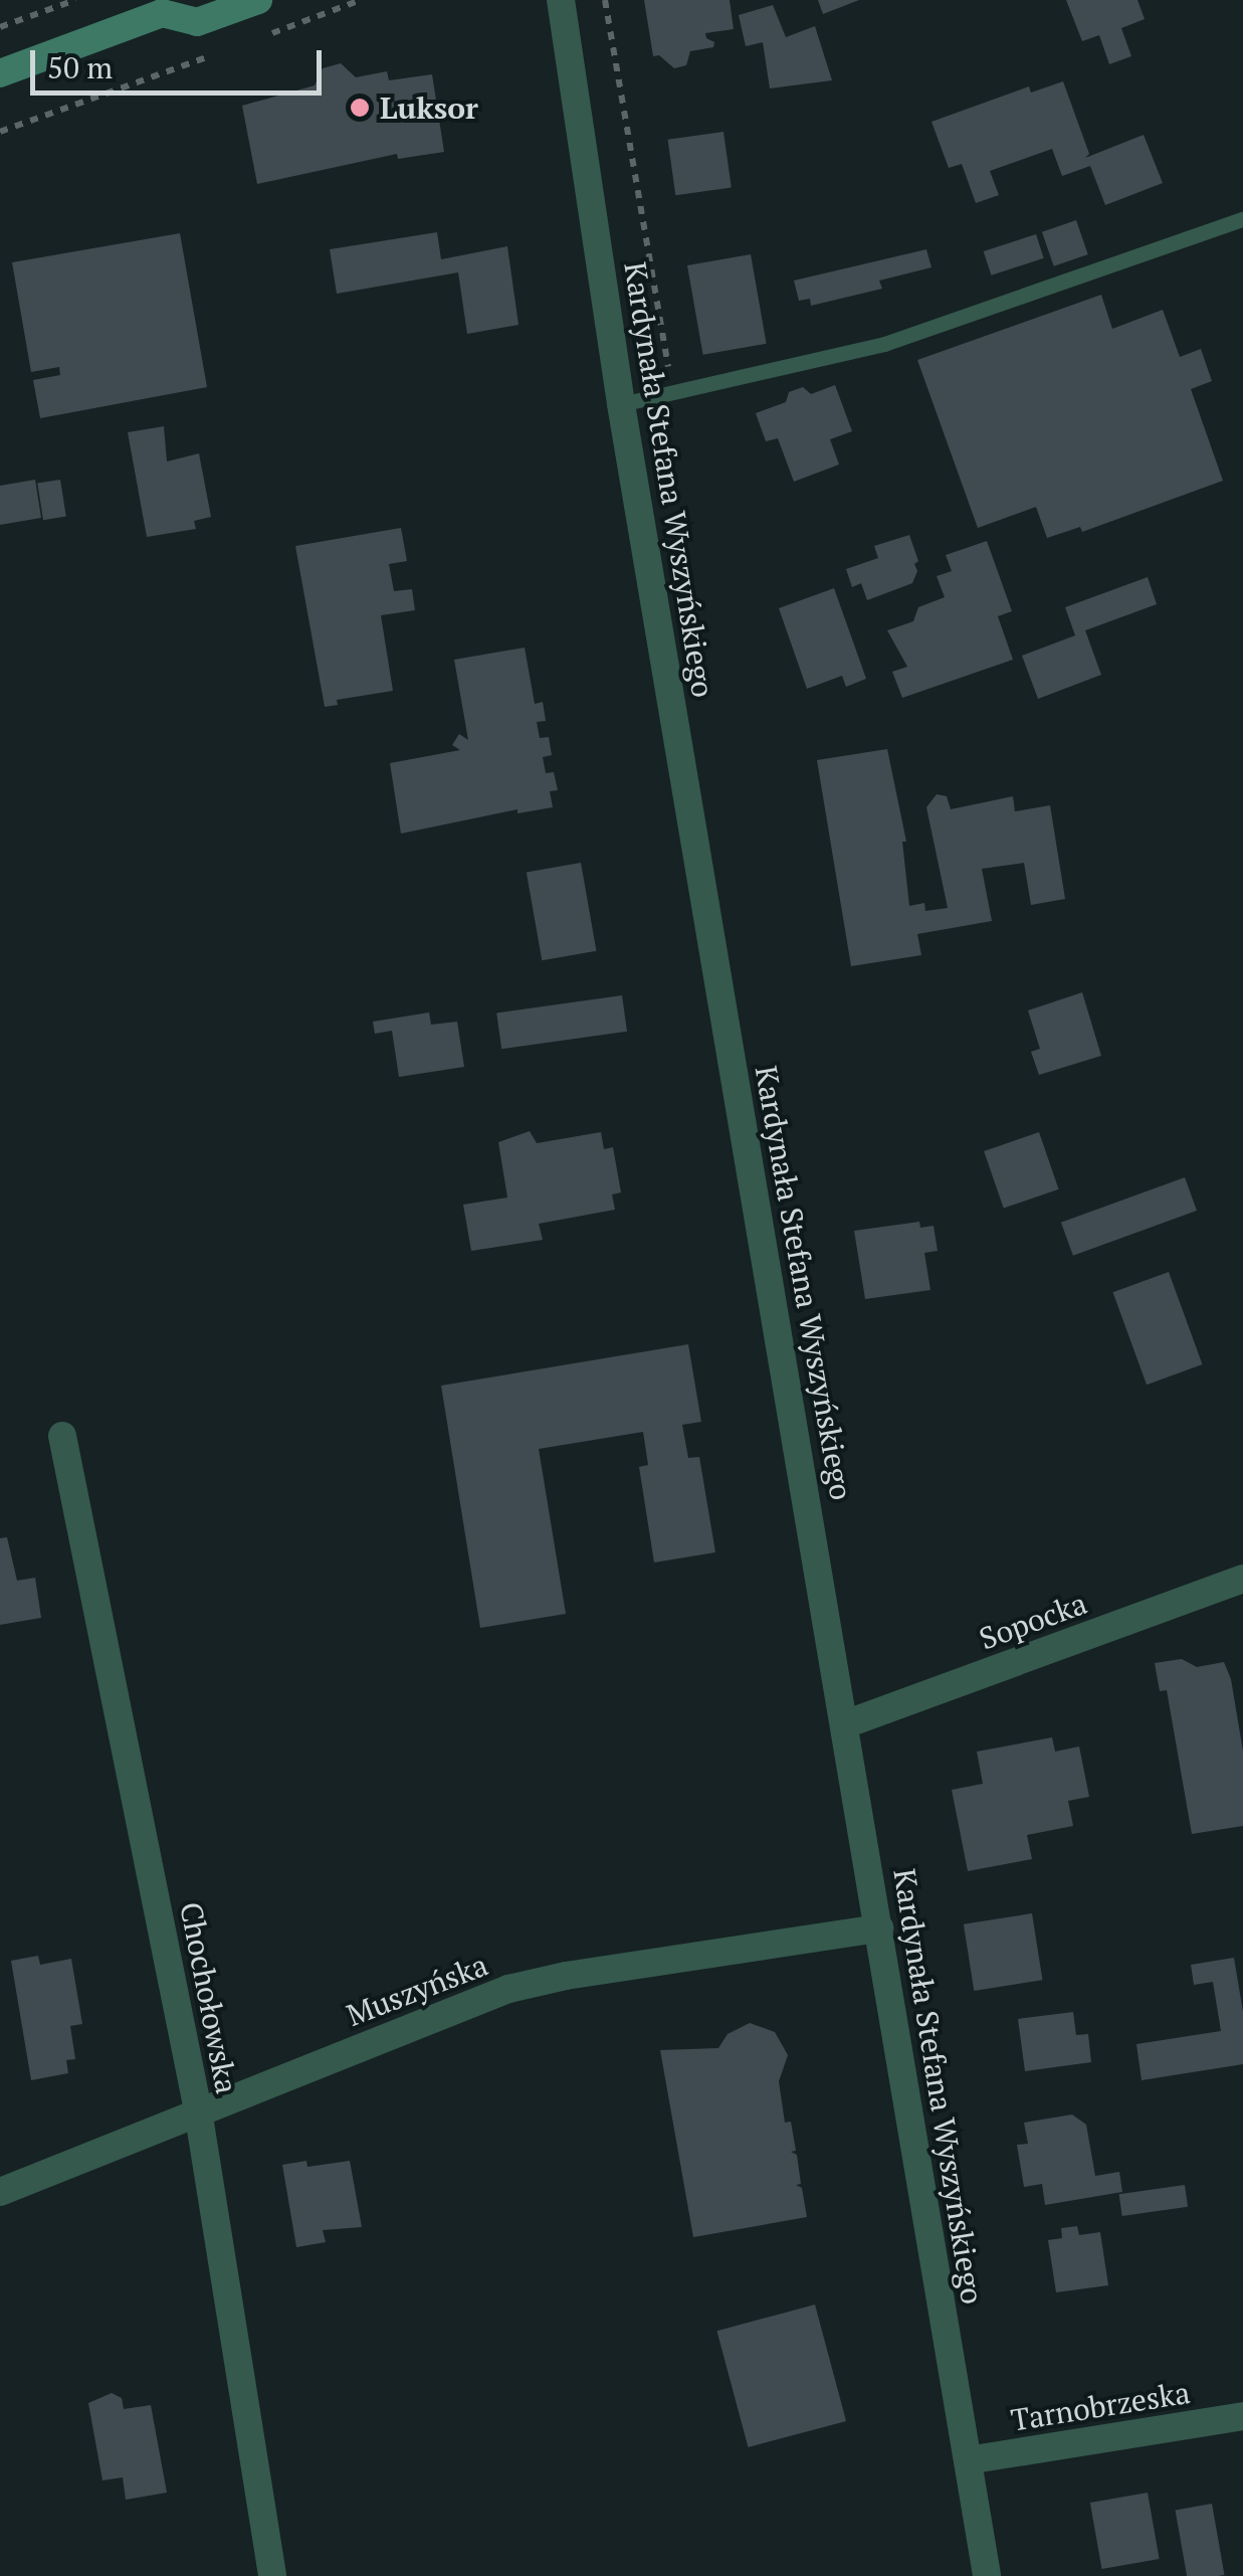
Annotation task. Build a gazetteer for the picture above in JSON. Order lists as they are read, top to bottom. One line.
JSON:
{"streets":{"street":["Kardynała Stefana Wyszyńskiego","Sopocka","Muszyńska","Chochołowska","Tarnobrzeska"]},"crossings":[["Kardynała Stefana Wyszyńskiego","Sopocka"],["Kardynała Stefana Wyszyńskiego","Muszyńska"],["Kardynała Stefana Wyszyńskiego","Tarnobrzeska"],["Muszyńska","Chochołowska"]],"places":["Luksor"],"scale_bar":"50 m"}
